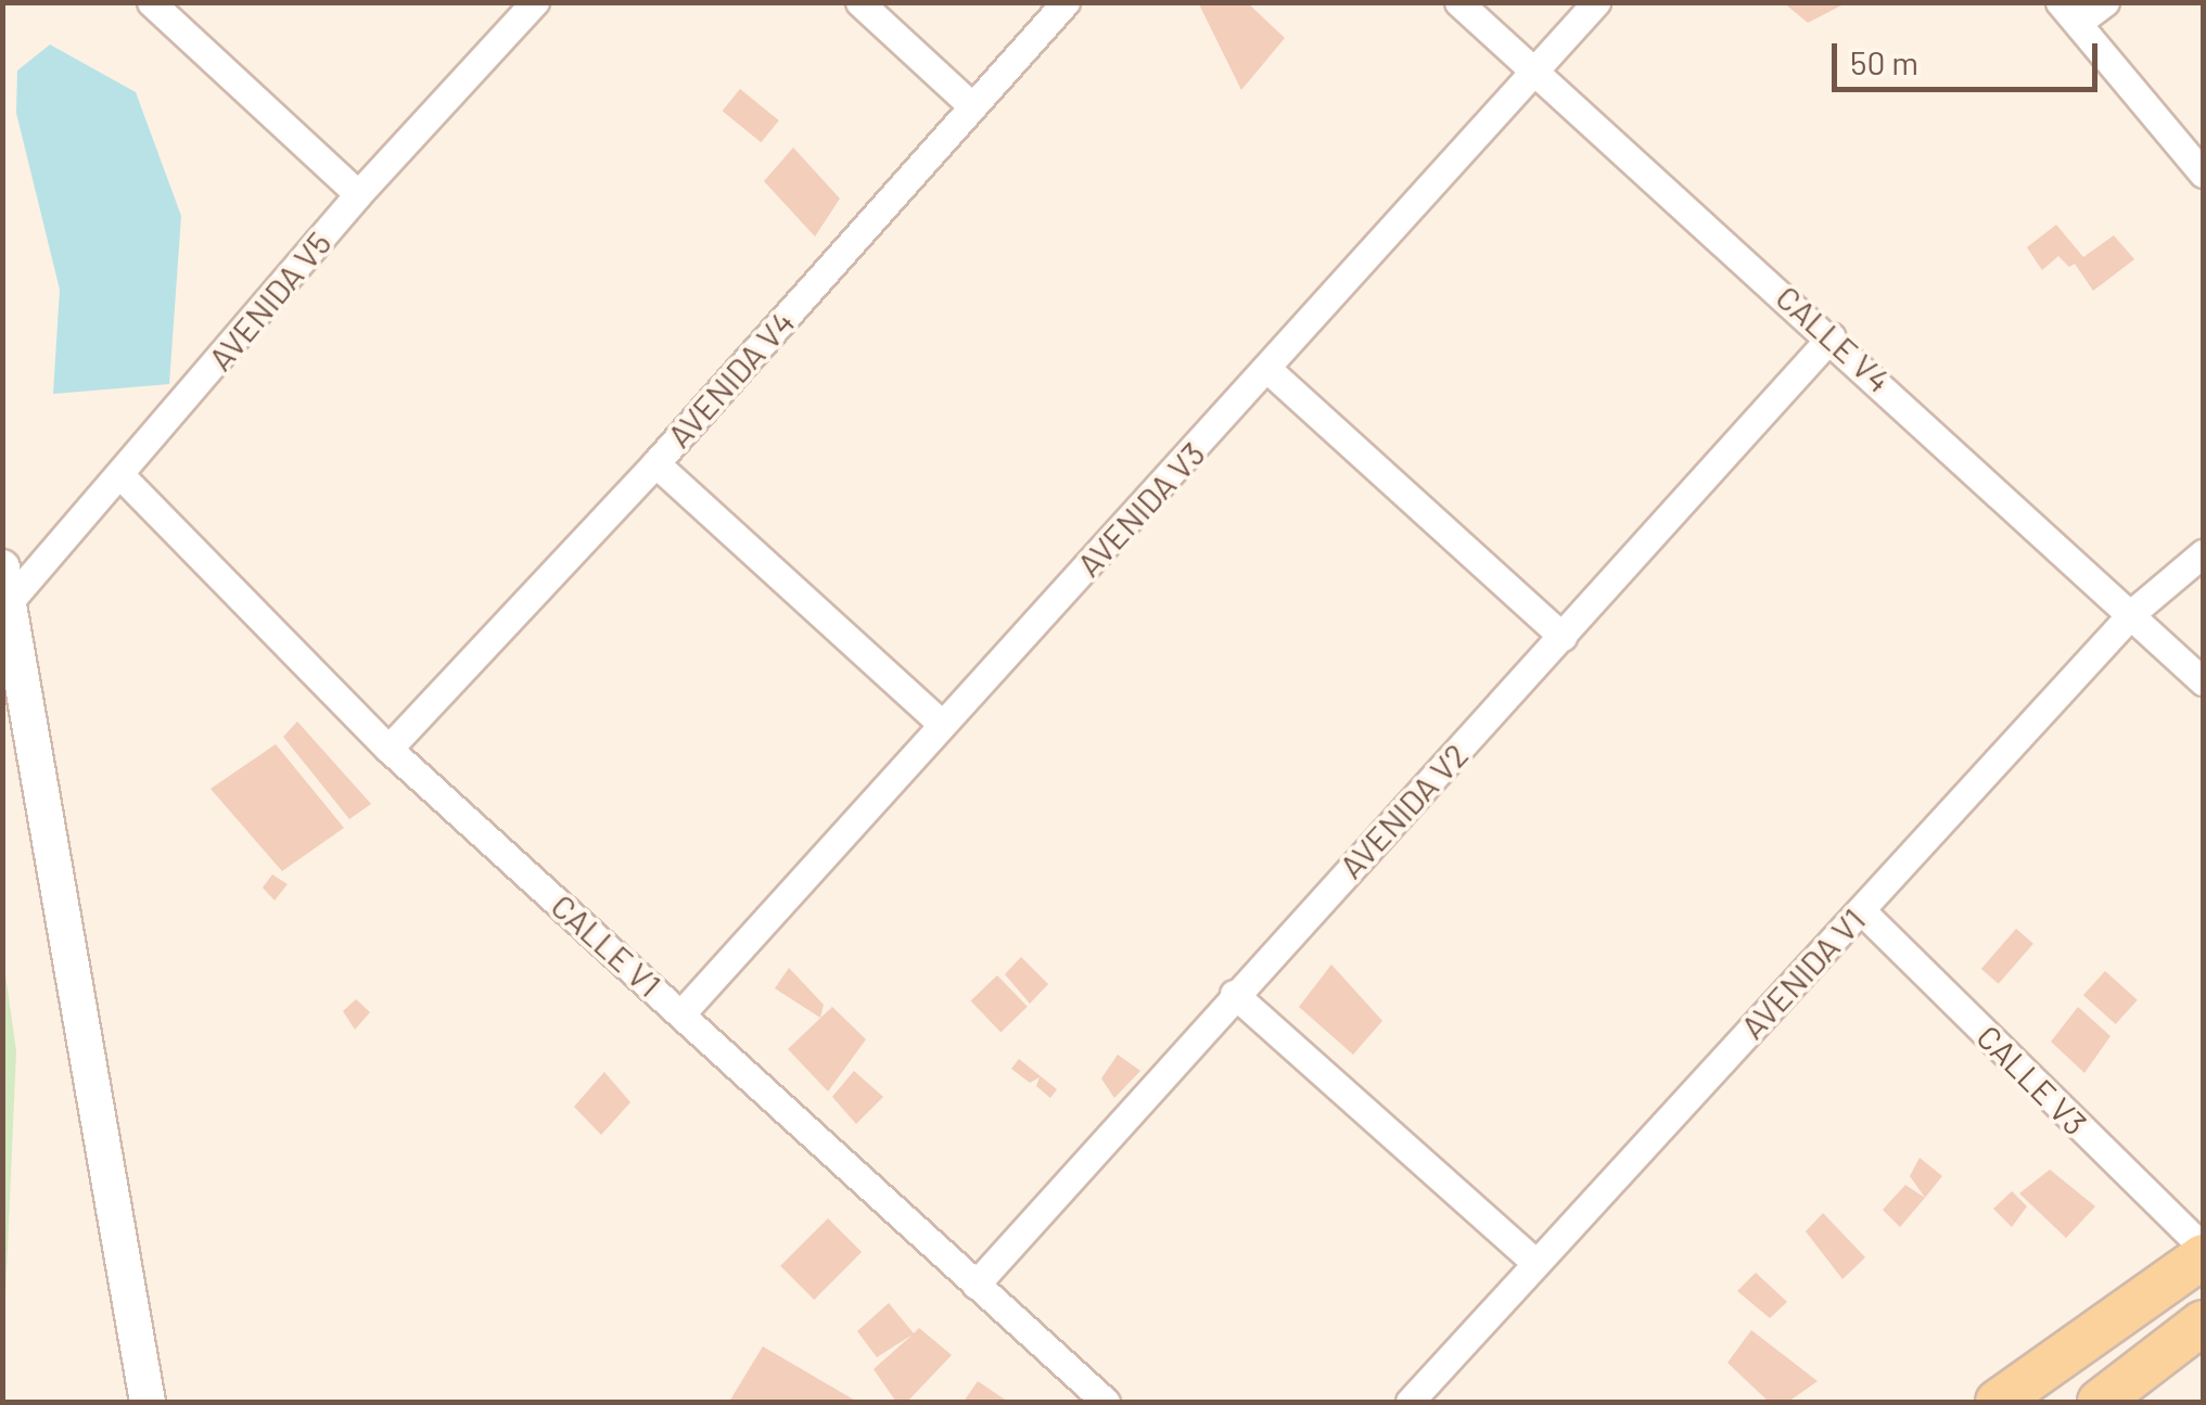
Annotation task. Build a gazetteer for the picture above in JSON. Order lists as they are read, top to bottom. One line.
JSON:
{"streets":{"street":["AVENIDA V5","CALLE V4","AVENIDA V4","AVENIDA V3","AVENIDA V2","CALLE V1","AVENIDA V1","CALLE V3"]},"crossings":[["AVENIDA V5","CALLE V1"],["CALLE V4","AVENIDA V3"],["CALLE V4","AVENIDA V2"],["CALLE V4","AVENIDA V1"],["AVENIDA V4","CALLE V1"],["AVENIDA V3","CALLE V1"],["AVENIDA V2","CALLE V1"],["AVENIDA V1","CALLE V3"]],"scale_bar":"50 m"}
